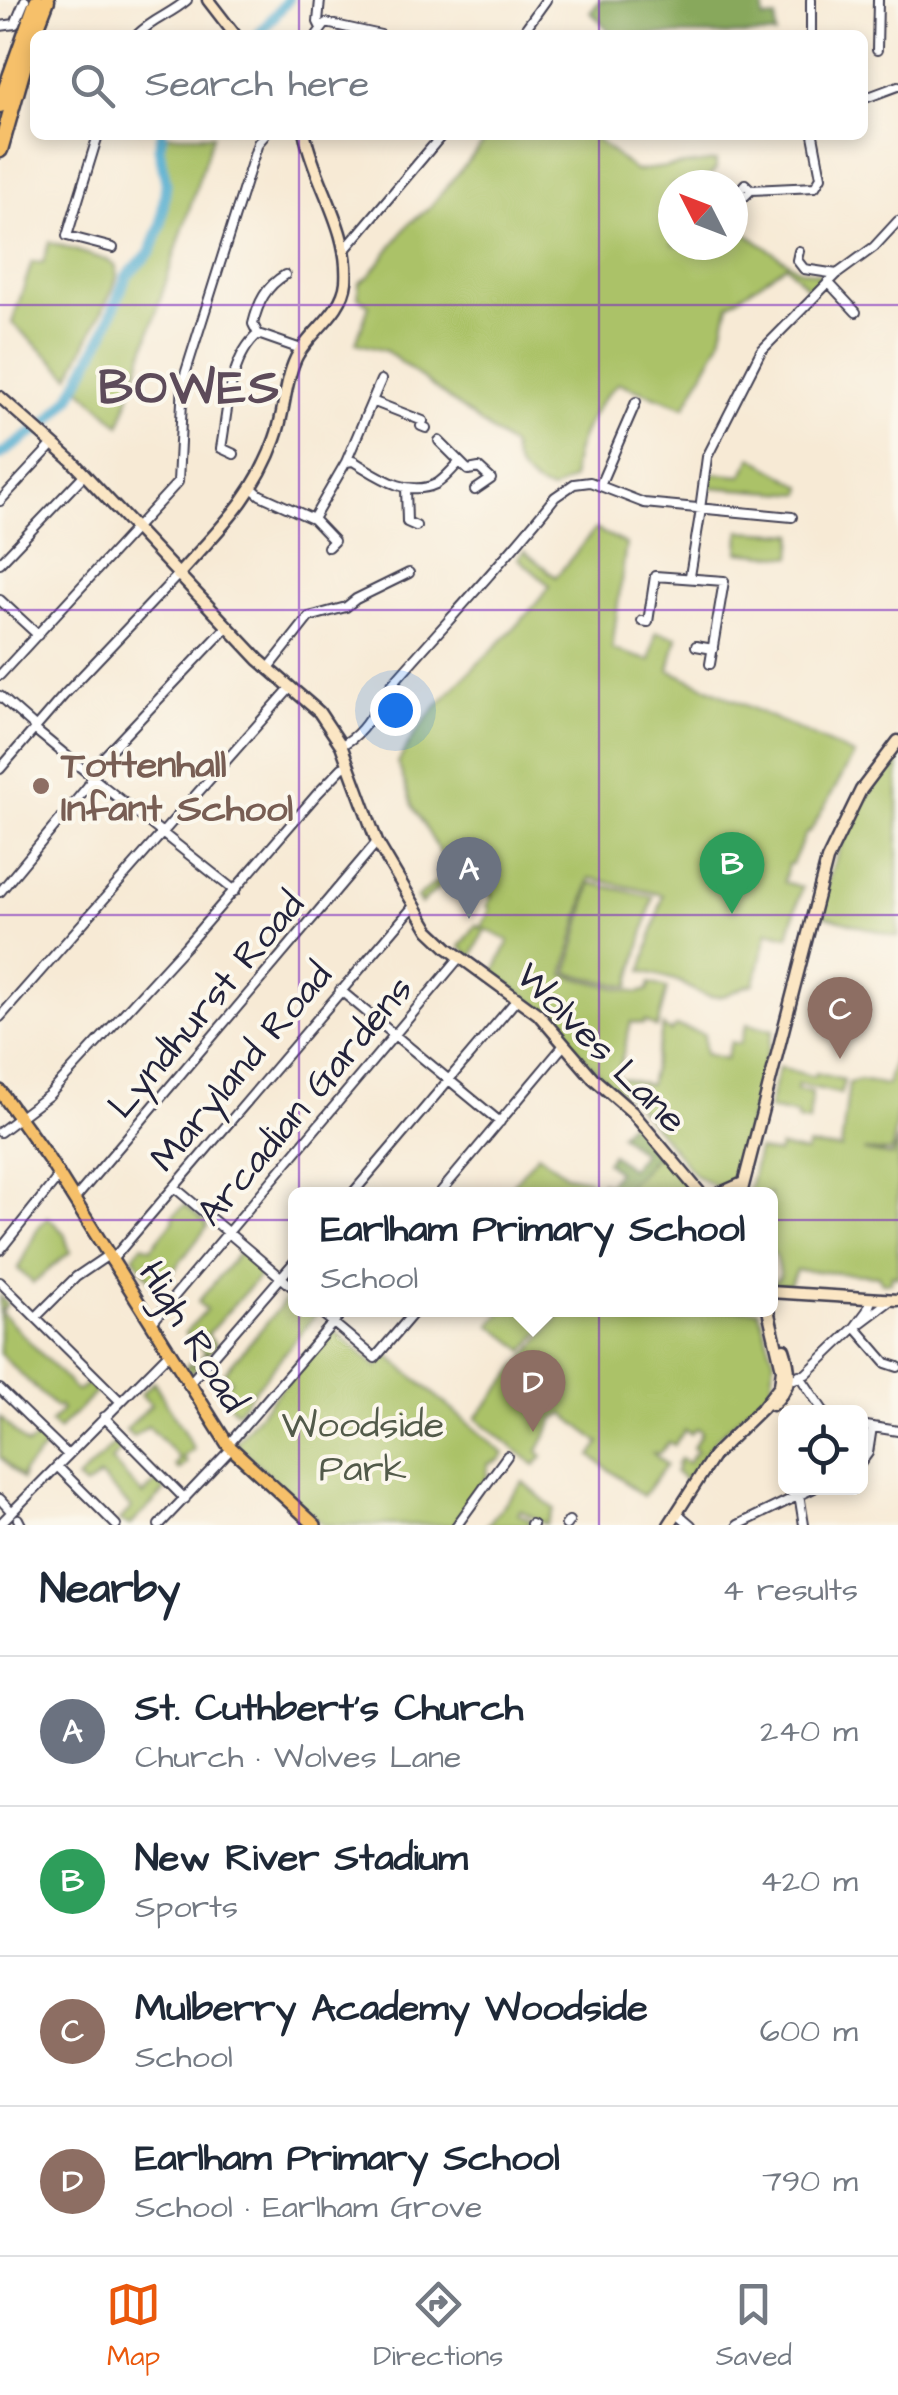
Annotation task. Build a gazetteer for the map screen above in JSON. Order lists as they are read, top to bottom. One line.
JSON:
{"streets":{"main road":["High Road"],"street":["Lyndhurst Road","Wolves Lane","Maryland Road","Arcadian Gardens"]},"crossings":[["Lyndhurst Road","Wolves Lane"],["Lyndhurst Road","High Road"],["Wolves Lane","Maryland Road"],["Wolves Lane","Arcadian Gardens"],["Maryland Road","High Road"],["Arcadian Gardens","High Road"]],"districts":["BOWES"],"parks":["Woodside Park"],"places":["Tottenhall Infant School"],"north":"top left","page":{"search":"Search here","pins":["B","A","C","D"],"popup":["Earlham Primary School","School"],"heading":["Nearby","4 results"],"list":[{"mark":"A","name":"St. Cuthbert's Church","note":"Church · Wolves Lane","value":"240 m"},{"mark":"B","name":"New River Stadium","note":"Sports","value":"420 m"},{"mark":"C","name":"Mulberry Academy Woodside","note":"School","value":"600 m"},{"mark":"D","name":"Earlham Primary School","note":"School · Earlham Grove","value":"790 m"}],"nav":["Map","Directions","Saved"]}}
